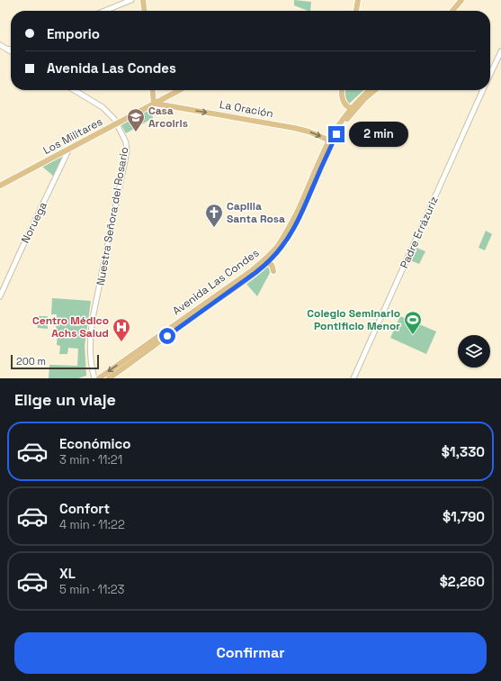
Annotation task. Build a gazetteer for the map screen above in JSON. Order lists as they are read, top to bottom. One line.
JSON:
{"streets":{"main road":["La Oración","Los Militares","Avenida Las Condes"],"street":["Nuestra Señora del Rosario","Noruega","Padre Errázuriz"]},"crossings":[["La Oración","Los Militares"],["La Oración","Avenida Las Condes"],["Los Militares","Nuestra Señora del Rosario"],["Los Militares","Noruega"]],"one_way":["La Oración"],"places":{"school or university":["Casa Arcoiris"],"church":["Capilla Santa Rosa"],"sports":["Colegio Seminario Pontificio Menor"],"hospital":["Centro Médico Achs Salud"]},"scale_bar":"200 m","page":{"banner":["Emporio","Avenida Las Condes"],"bubble":"2 min","scale":"200 m","heading":"Elige un viaje","list":[{"name":"Económico","note":"3 min · 11:21","value":"$1,330"},{"name":"Confort","note":"4 min · 11:22","value":"$1,790"},{"name":"XL","note":"5 min · 11:23","value":"$2,260"}],"buttons":"Confirmar"}}
